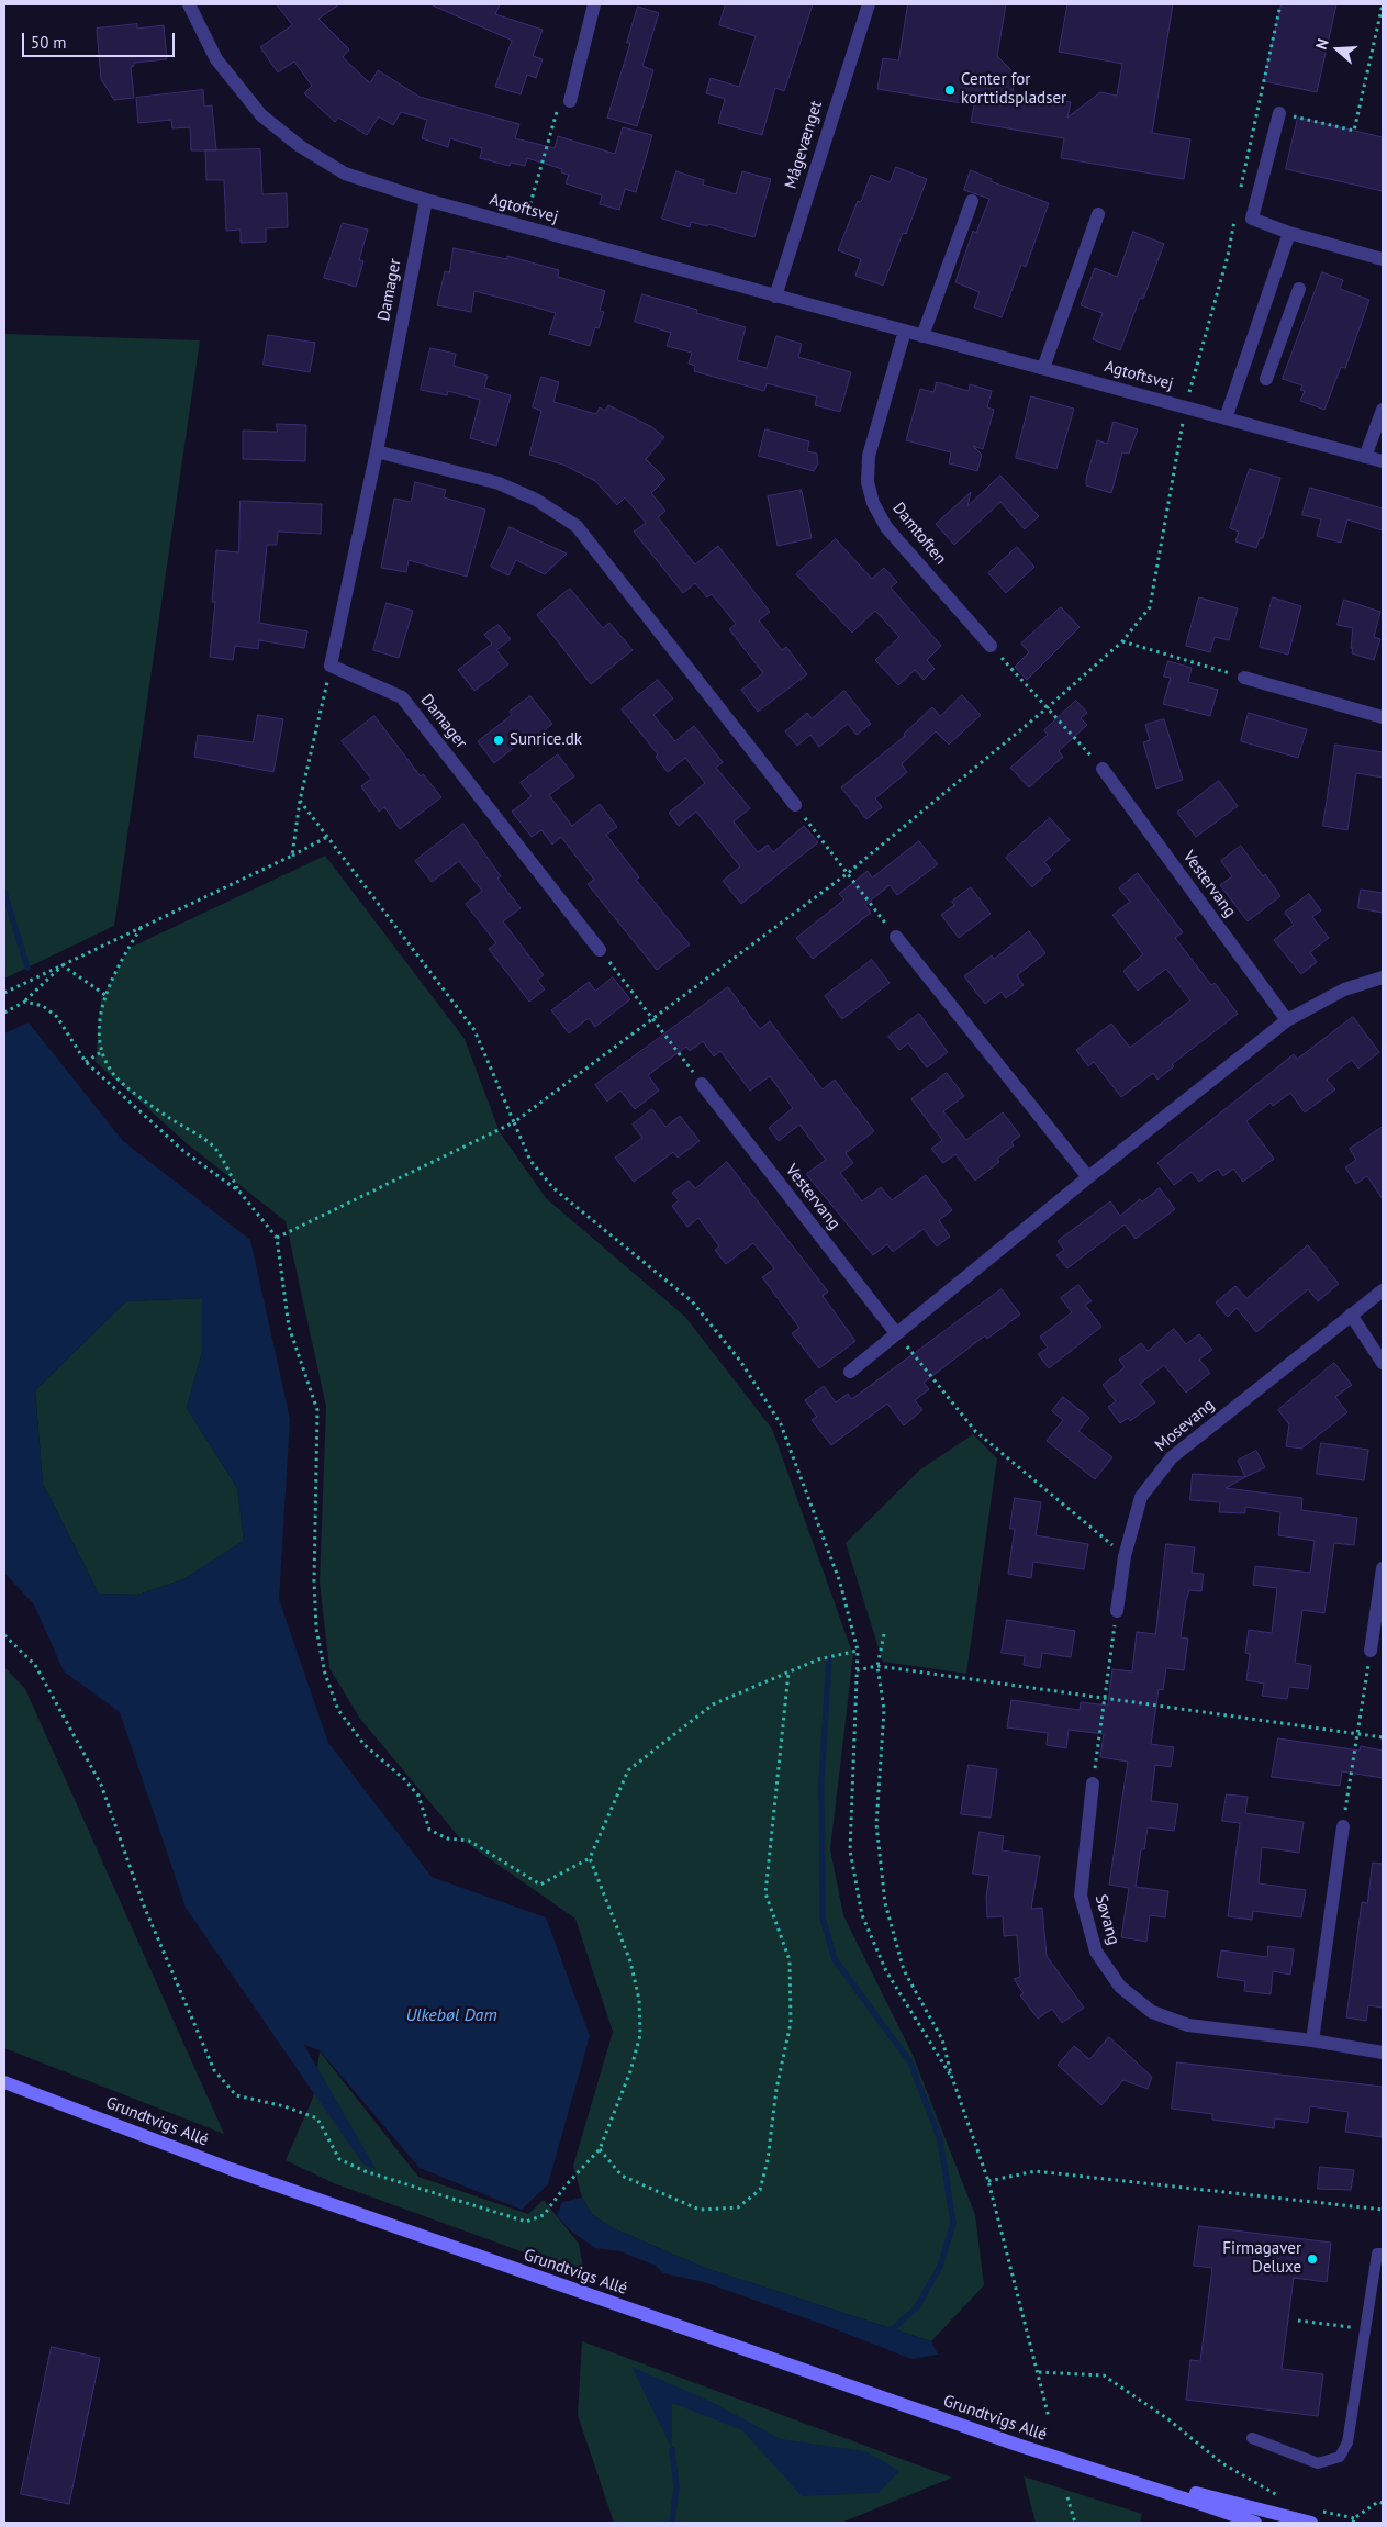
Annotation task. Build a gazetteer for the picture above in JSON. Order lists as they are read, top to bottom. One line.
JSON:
{"streets":{"street":["Mågevænget","Agtoftsvej","Damager","Damtoften","Vestervang","Mosevang","Søvang","Grundtvigs Allé"]},"crossings":[["Mågevænget","Agtoftsvej"],["Agtoftsvej","Damager"],["Agtoftsvej","Damtoften"]],"water":["Ulkebøl Dam"],"places":["Center for korttidspladser","Sunrice.dk","Firmagaver Deluxe"],"scale_bar":"50 m","north":"left"}
